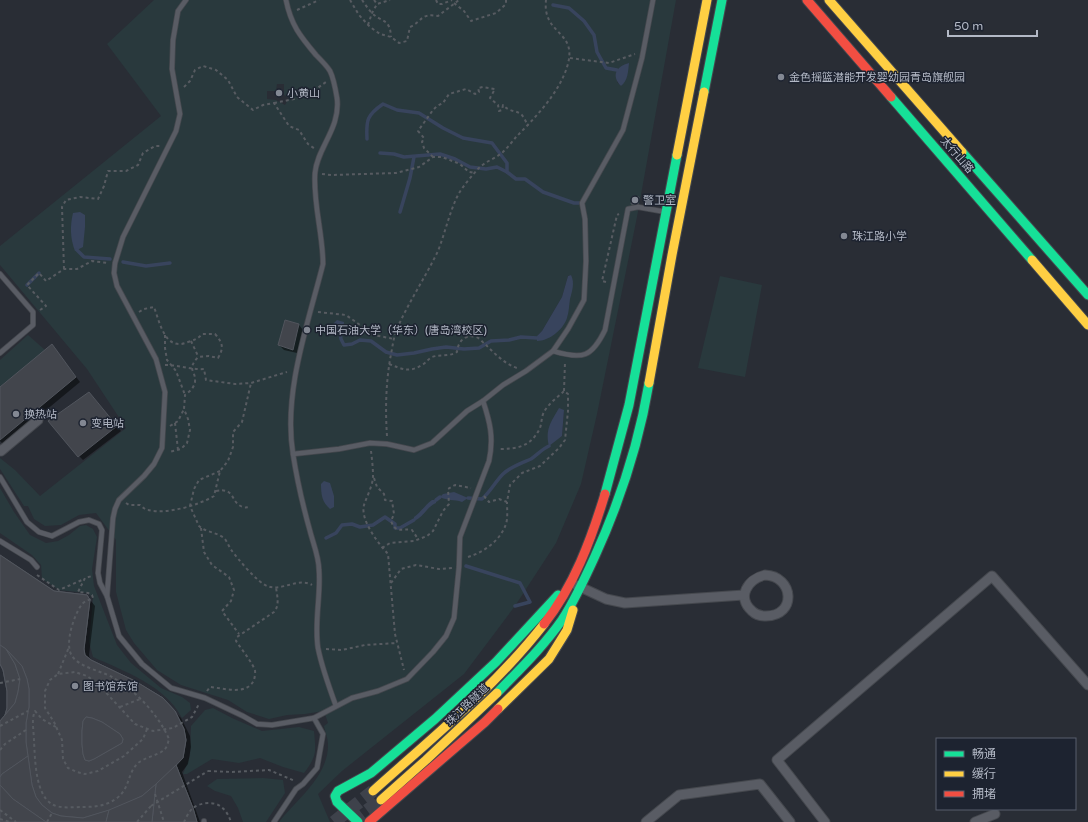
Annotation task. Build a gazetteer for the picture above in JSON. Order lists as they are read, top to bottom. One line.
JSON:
{"streets":{"main road":["太行山路","珠江路隧道"]},"places":["金色摇篮潜能开发婴幼园青岛旗舰园","小黄山","警卫室","珠江路小学","中国石油大学（华东）(唐岛湾校区)","换热站","变电站","图书馆东馆"],"legend":["畅通","缓行","拥堵"],"scale_bar":"50 m"}
